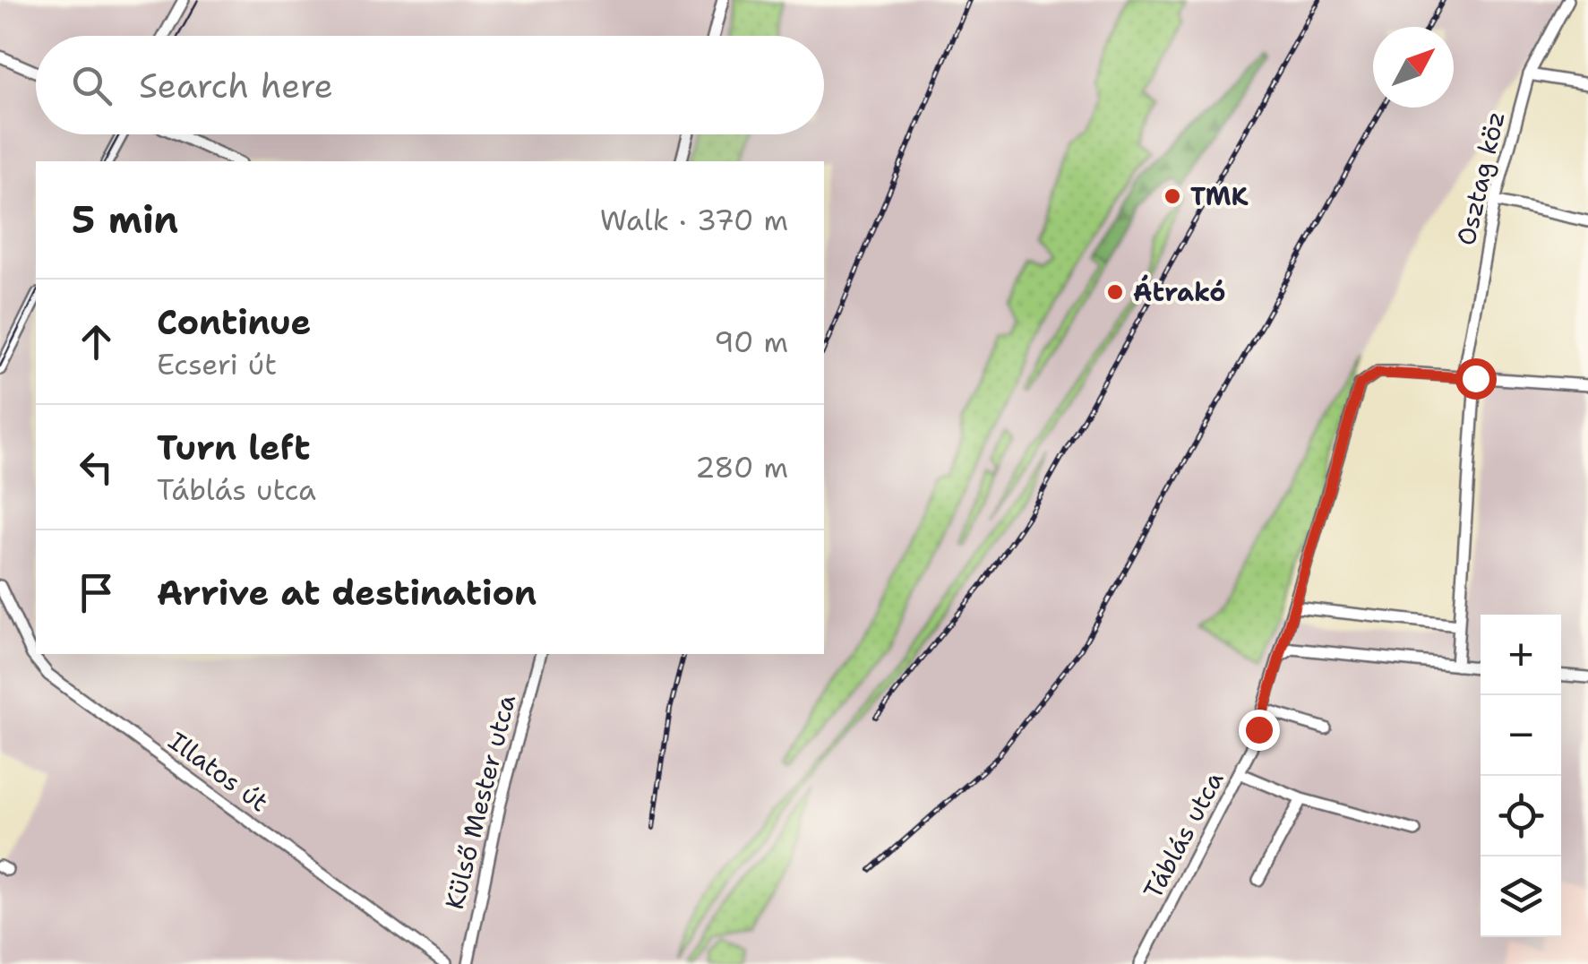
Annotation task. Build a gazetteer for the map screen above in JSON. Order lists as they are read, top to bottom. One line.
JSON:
{"streets":{"street":["Osztag köz","Illatos út","Külső Mester utca","Táblás utca"]},"crossings":[["Osztag köz","Táblás utca"]],"places":["TMK","Átrakó"],"north":"top right","page":{"search":"Search here","heading":["5 min","Walk · 370 m"],"list":[["Continue","Ecseri út","90 m"],["Turn left","Táblás utca","280 m"],"Arrive at destination"],"map_buttons":["+","−"]}}
